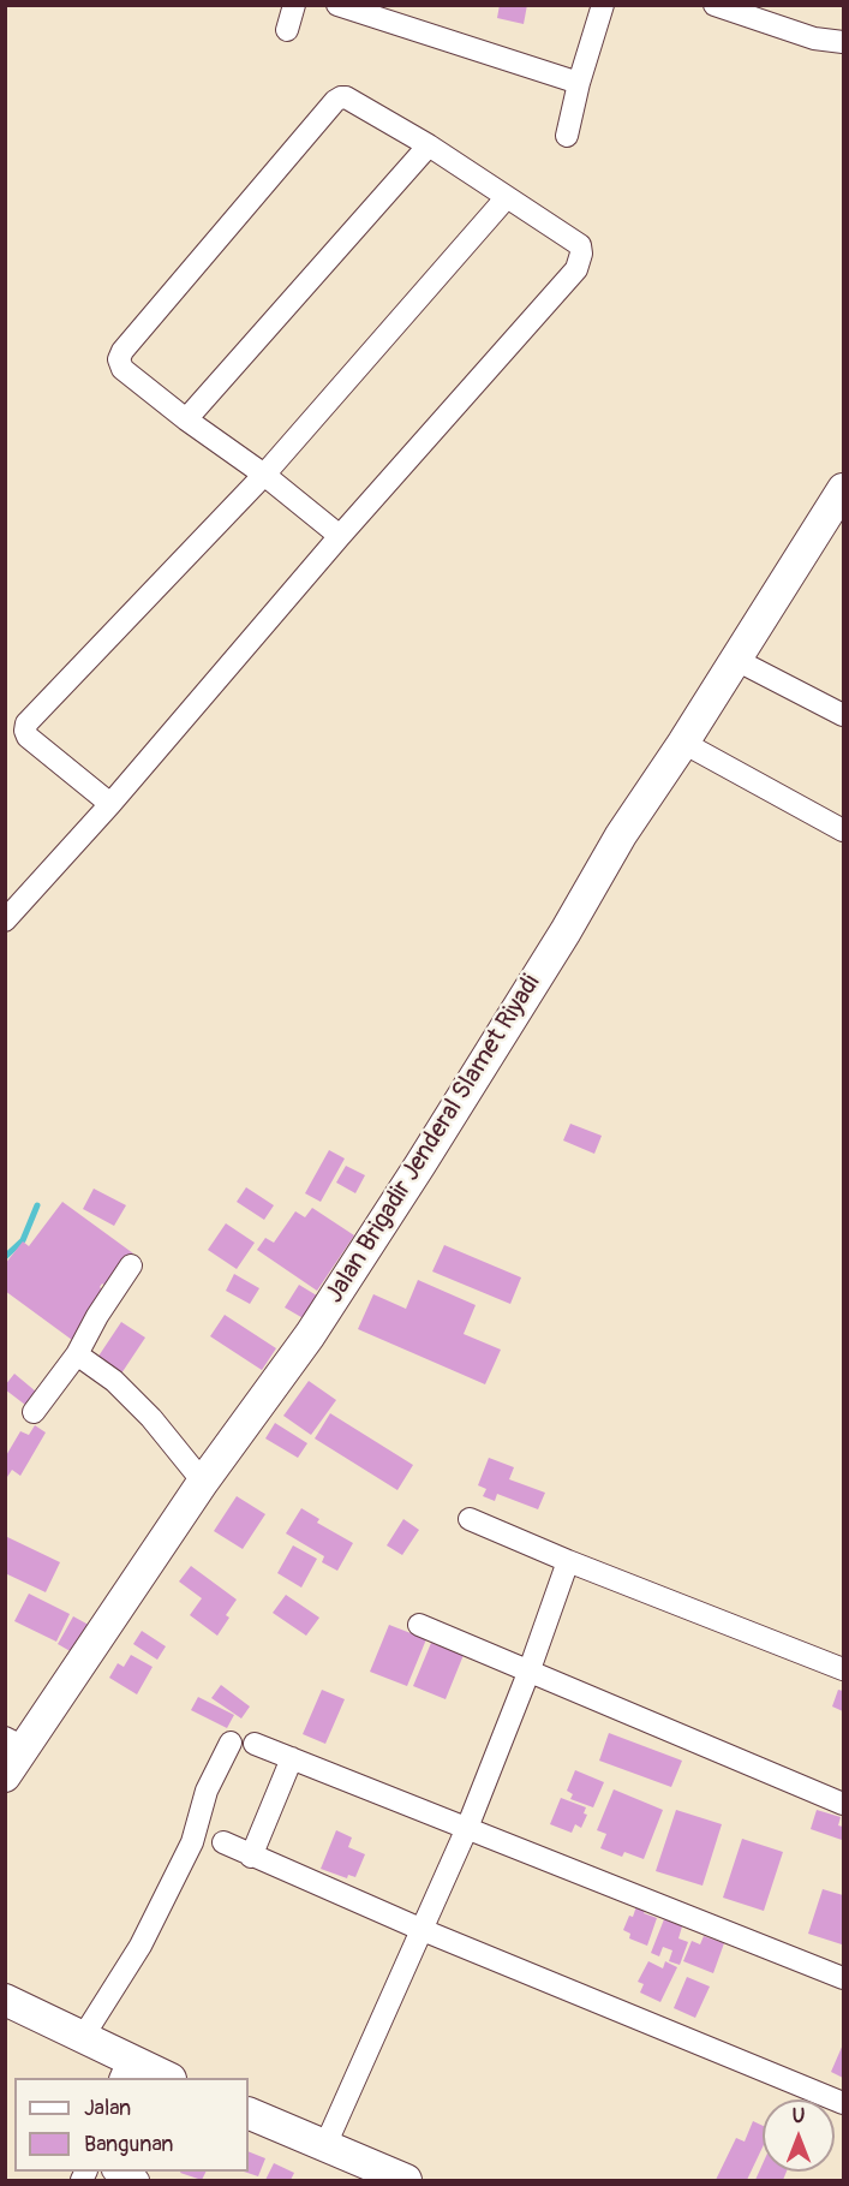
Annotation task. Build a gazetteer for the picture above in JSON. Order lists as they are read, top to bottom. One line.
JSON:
{"streets":{"main road":["Jalan Brigadir Jenderal Slamet Riyadi"]},"legend":["Jalan","Bangunan"],"north":"top"}
